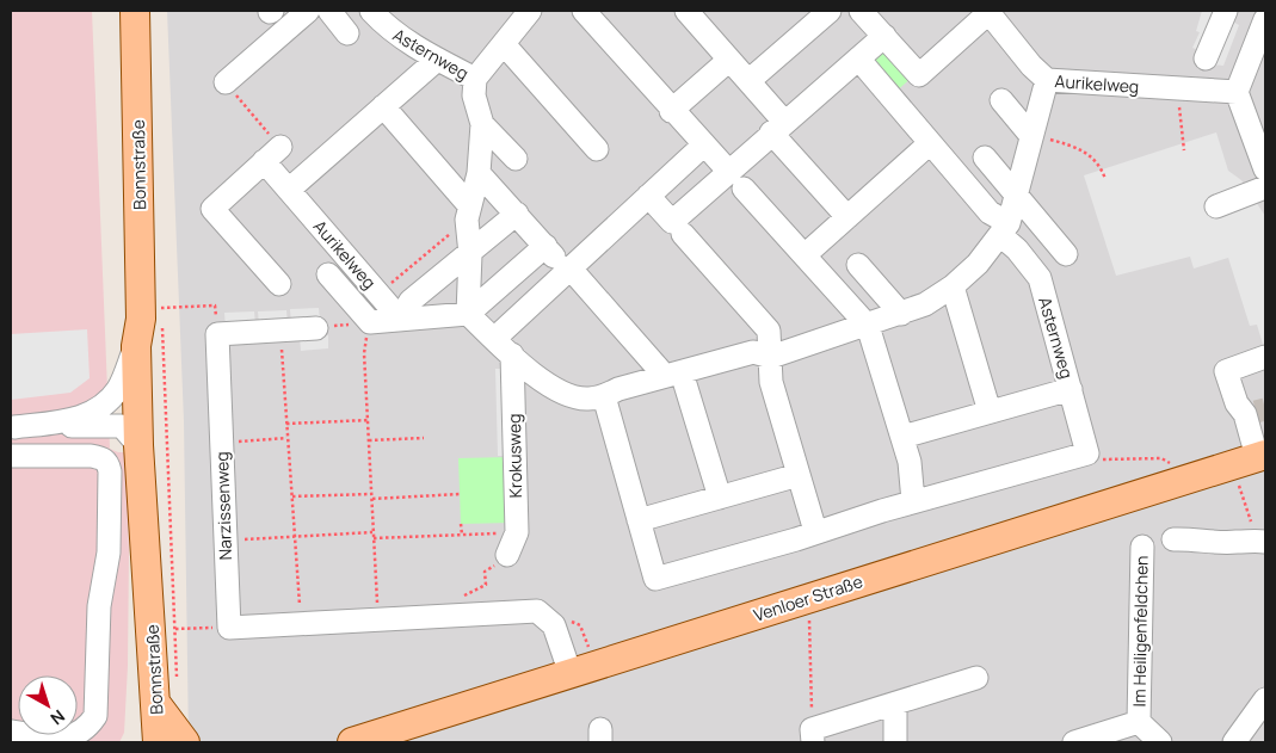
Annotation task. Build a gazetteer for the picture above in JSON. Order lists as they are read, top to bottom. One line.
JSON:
{"streets":{"main road":["Bonnstraße","Venloer Straße"],"street":["Asternweg","Aurikelweg","Krokusweg","Narzissenweg","Im Heiligenfeldchen"]},"north":"bottom right"}
